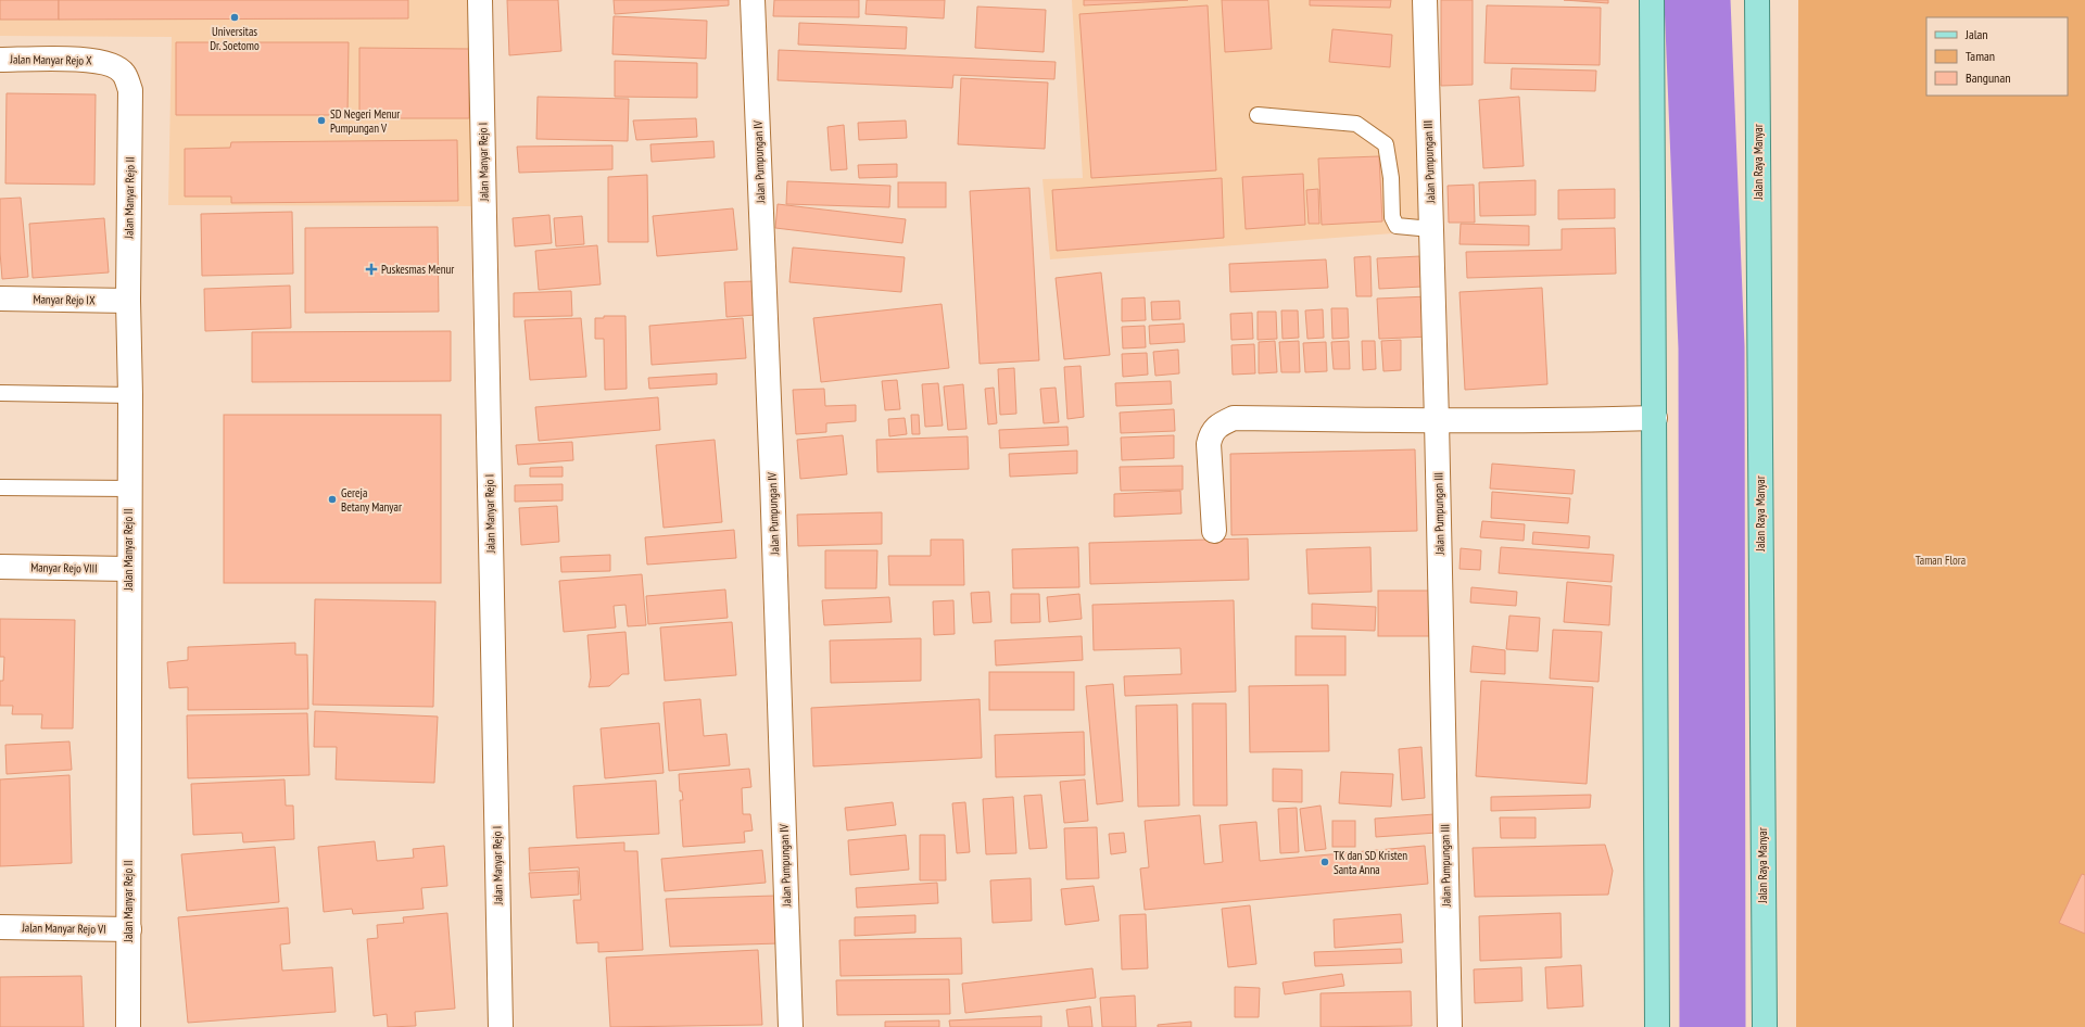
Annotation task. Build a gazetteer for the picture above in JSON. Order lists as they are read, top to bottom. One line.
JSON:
{"streets":{"main road":["Jalan Raya Manyar"],"street":["Jalan Manyar Rejo X","Jalan Manyar Rejo I","Jalan Pumpungan IV","Jalan Pumpungan III","Jalan Manyar Rejo II","Manyar Rejo IX","Manyar Rejo VIII","Jalan Manyar Rejo VI"]},"crossings":[["Jalan Manyar Rejo X","Jalan Manyar Rejo II"],["Jalan Manyar Rejo II","Manyar Rejo IX"],["Jalan Manyar Rejo II","Manyar Rejo VIII"],["Jalan Manyar Rejo II","Jalan Manyar Rejo VI"]],"parks":["Taman Flora"],"places":{"other":["Universitas Dr. Soetomo","SD Negeri Menur Pumpungan V","Gereja Betany Manyar","TK dan SD Kristen Santa Anna"],"health":["Puskesmas Menur"]},"legend":["Jalan","Taman","Bangunan"]}
